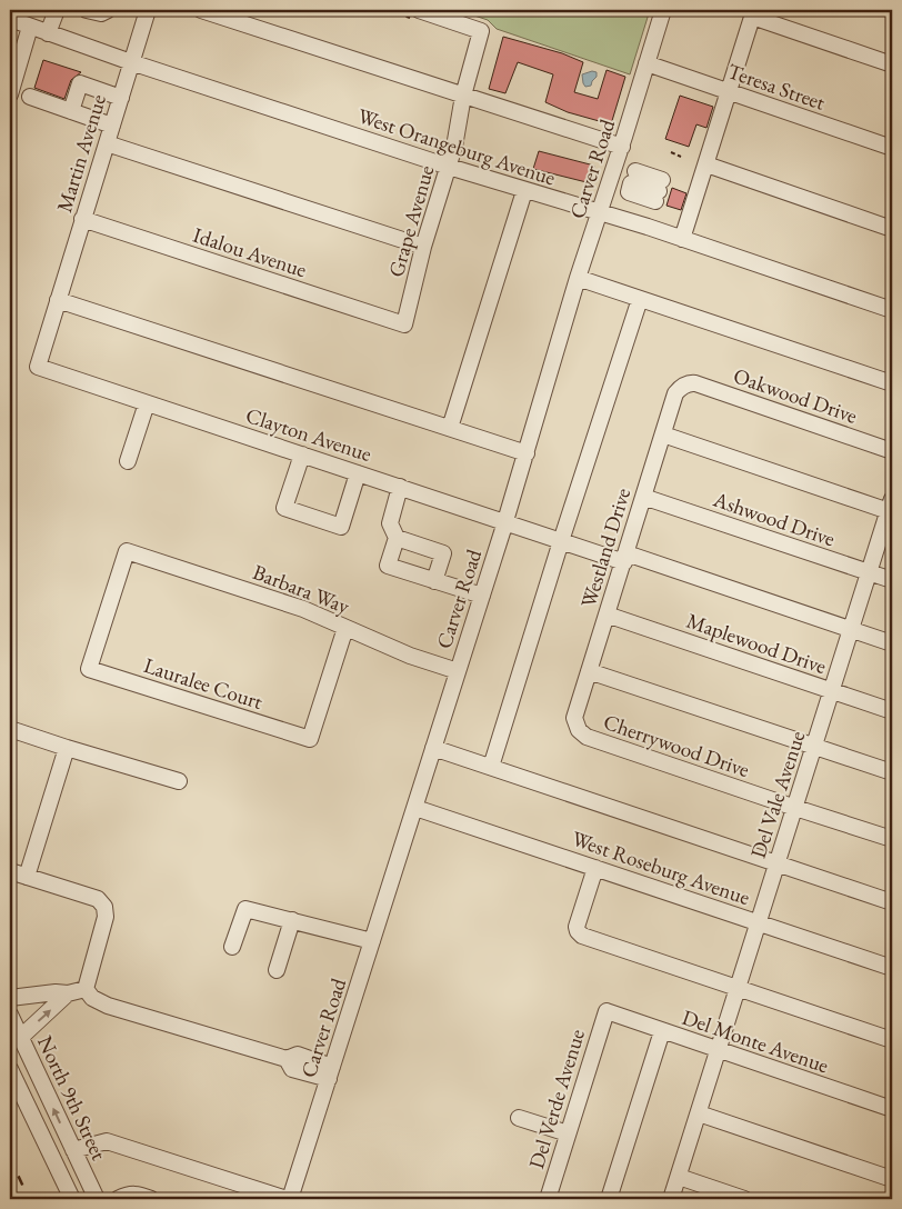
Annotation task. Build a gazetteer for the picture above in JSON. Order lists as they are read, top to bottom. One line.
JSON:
{"streets":{"street":["Teresa Street","West Orangeburg Avenue","Martin Avenue","Carver Road","Grape Avenue","Idalou Avenue","Oakwood Drive","Clayton Avenue","Ashwood Drive","Westland Drive","Barbara Way","Maplewood Drive","Lauralee Court","Cherrywood Drive","Del Vale Avenue","West Roseburg Avenue","Del Monte Avenue","North 9th Street","Del Verde Avenue"]},"crossings":[["Teresa Street","Carver Road"],["West Orangeburg Avenue","Martin Avenue"],["West Orangeburg Avenue","Carver Road"],["West Orangeburg Avenue","Grape Avenue"],["Martin Avenue","Idalou Avenue"],["Martin Avenue","Clayton Avenue"],["Carver Road","Clayton Avenue"],["Carver Road","Barbara Way"],["Carver Road","West Roseburg Avenue"],["Grape Avenue","Idalou Avenue"],["Oakwood Drive","Westland Drive"],["Clayton Avenue","Westland Drive"],["Clayton Avenue","Del Vale Avenue"],["Ashwood Drive","Westland Drive"],["Ashwood Drive","Del Vale Avenue"],["Westland Drive","Maplewood Drive"],["Westland Drive","Cherrywood Drive"],["Barbara Way","Lauralee Court"],["Maplewood Drive","Del Vale Avenue"],["Cherrywood Drive","Del Vale Avenue"],["Del Vale Avenue","West Roseburg Avenue"],["Del Vale Avenue","Del Monte Avenue"],["Del Monte Avenue","Del Verde Avenue"]]}
